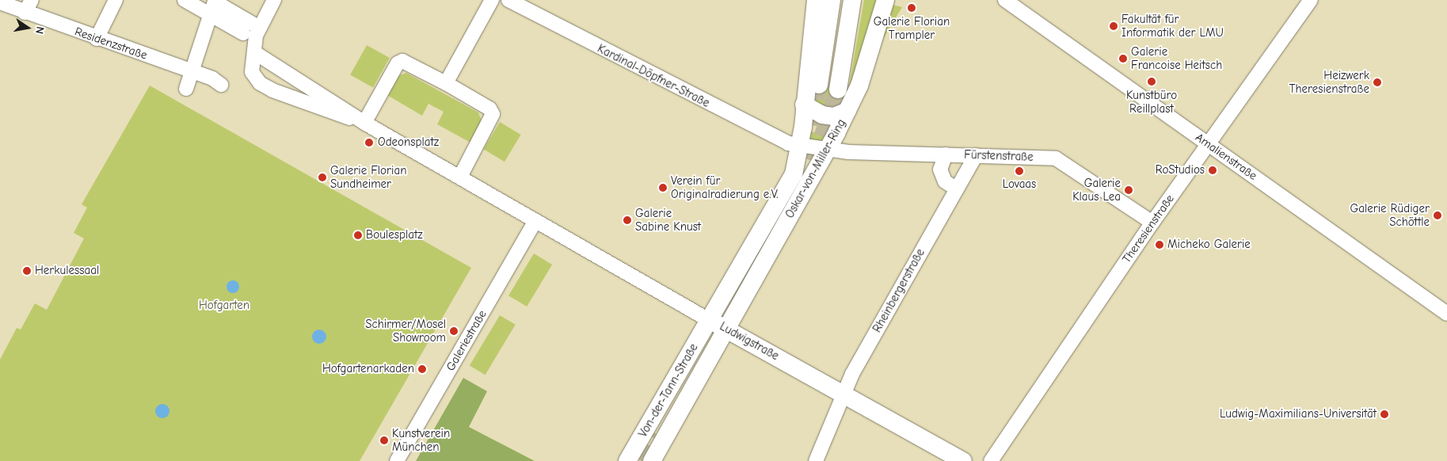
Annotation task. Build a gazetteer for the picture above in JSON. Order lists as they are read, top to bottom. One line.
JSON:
{"streets":{"main road":["Oskar-von-Miller-Ring","Ludwigstraße","Von-der-Tann-Straße"],"street":["Residenzstraße","Kardinal-Döpfner-Straße","Fürstenstraße","Amalienstraße","Theresienstraße","Rheinbergerstraße","Galeriestraße"]},"crossings":[["Kardinal-Döpfner-Straße","Fürstenstraße"],["Kardinal-Döpfner-Straße","Oskar-von-Miller-Ring"],["Fürstenstraße","Oskar-von-Miller-Ring"],["Fürstenstraße","Theresienstraße"],["Fürstenstraße","Rheinbergerstraße"],["Amalienstraße","Theresienstraße"],["Oskar-von-Miller-Ring","Ludwigstraße"],["Oskar-von-Miller-Ring","Von-der-Tann-Straße"],["Rheinbergerstraße","Ludwigstraße"],["Galeriestraße","Ludwigstraße"],["Ludwigstraße","Von-der-Tann-Straße"]],"parks":["Hofgarten"],"places":["Galerie Florian Trampler","Fakultät für Informatik der LMU","Galerie Francoise Heitsch","Kunstbüro Reillplast","Heizwerk Theresienstraße","Odeonsplatz","RoStudios","Lovaas","Galerie Florian Sundheimer","Verein für Originalradierung e.V.","Galerie Klaus Lea","Galerie Rüdiger Schöttle","Galerie Sabine Knust","Boulesplatz","Micheko Galerie","Herkulessaal","Schirmer/Mosel Showroom","Hofgartenarkaden","Ludwig-Maximilians-Universität","Kunstverein München"],"north":"right"}
